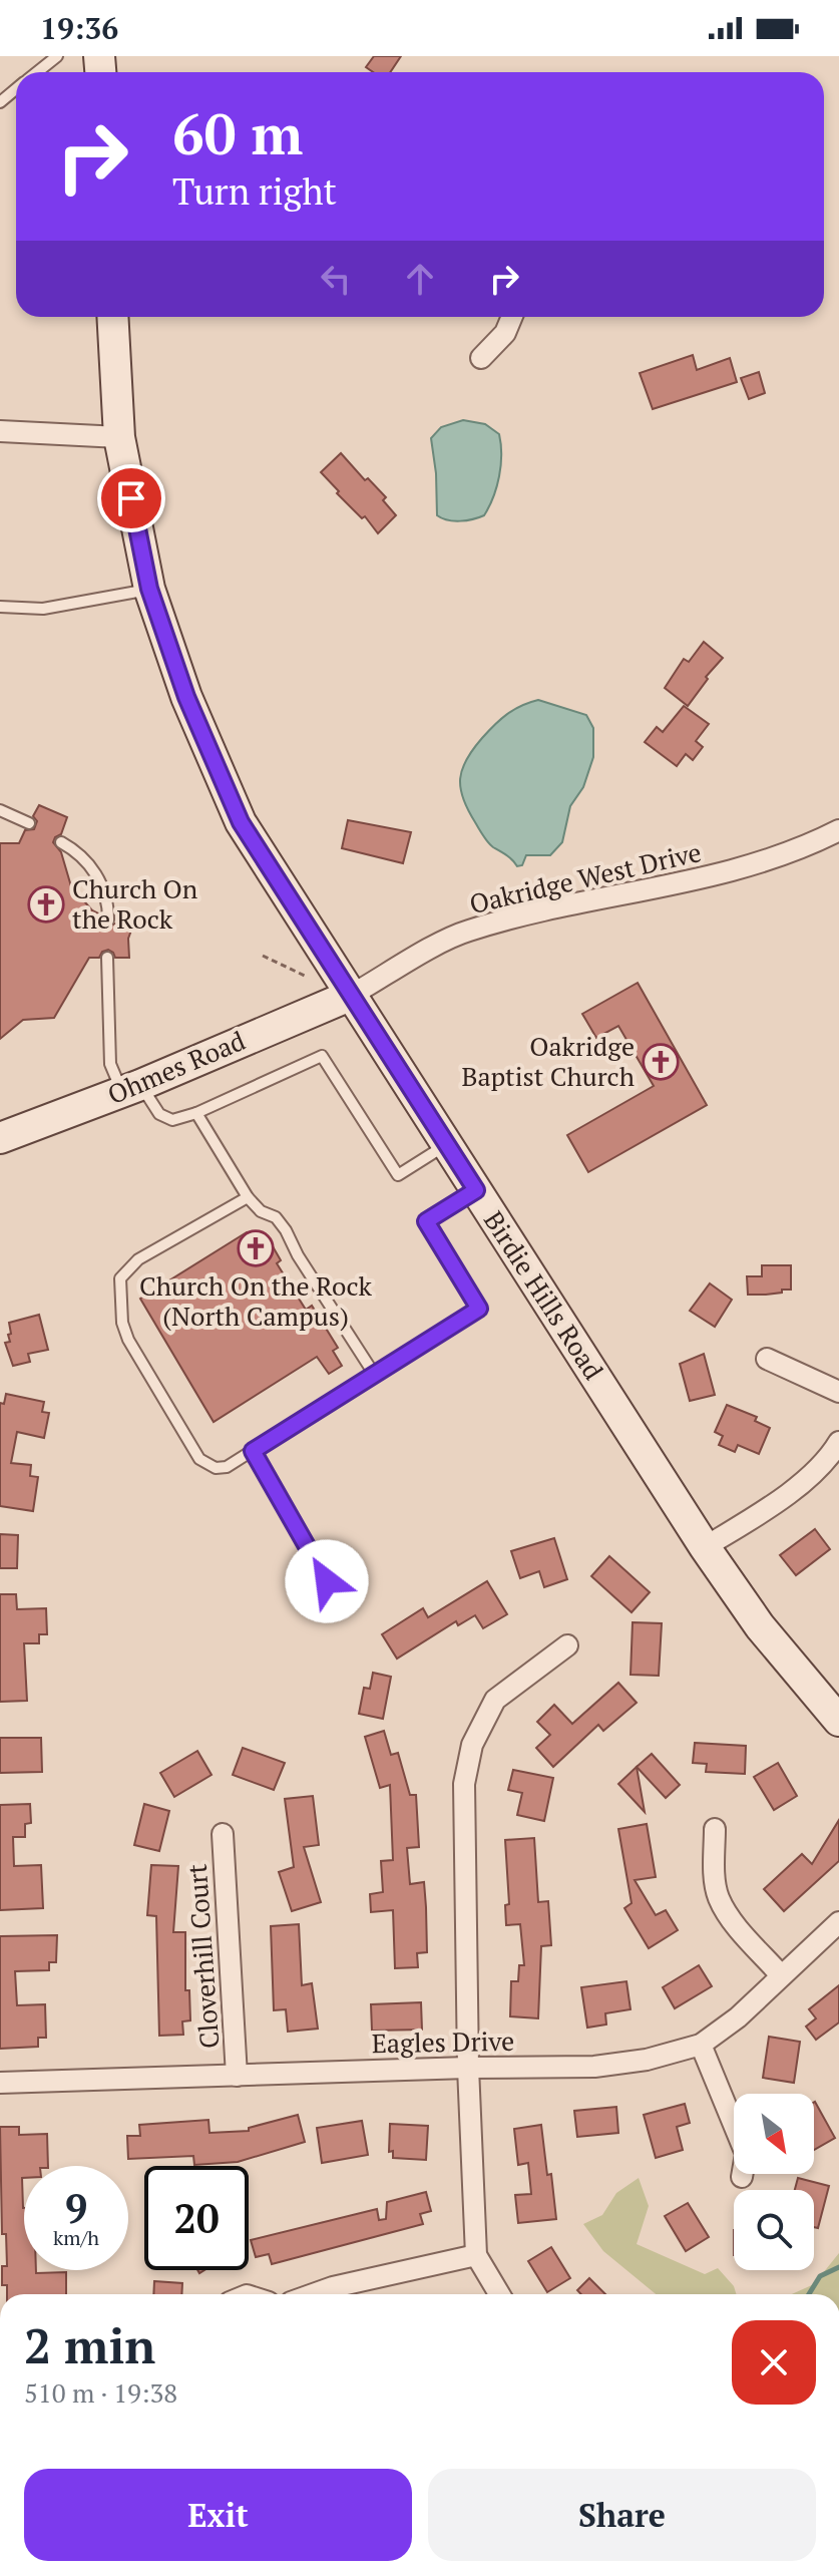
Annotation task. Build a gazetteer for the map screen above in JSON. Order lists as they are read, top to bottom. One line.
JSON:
{"streets":{"main road":["Ohmes Road","Birdie Hills Road"],"street":["Oakridge West Drive","Cloverhill Court","Eagles Drive"]},"crossings":[["Oakridge West Drive","Ohmes Road"],["Oakridge West Drive","Birdie Hills Road"],["Ohmes Road","Birdie Hills Road"],["Cloverhill Court","Eagles Drive"]],"places":{"church":["Church On the Rock","Oakridge Baptist Church","Church On the Rock (North Campus)"]},"north":"bottom right","page":{"status":"19:36","turn":["60 m","Turn right"],"speed":"9 km/h","limit":"20","heading":["2 min","510 m · 19:38"],"buttons":["Exit","Share"]}}
